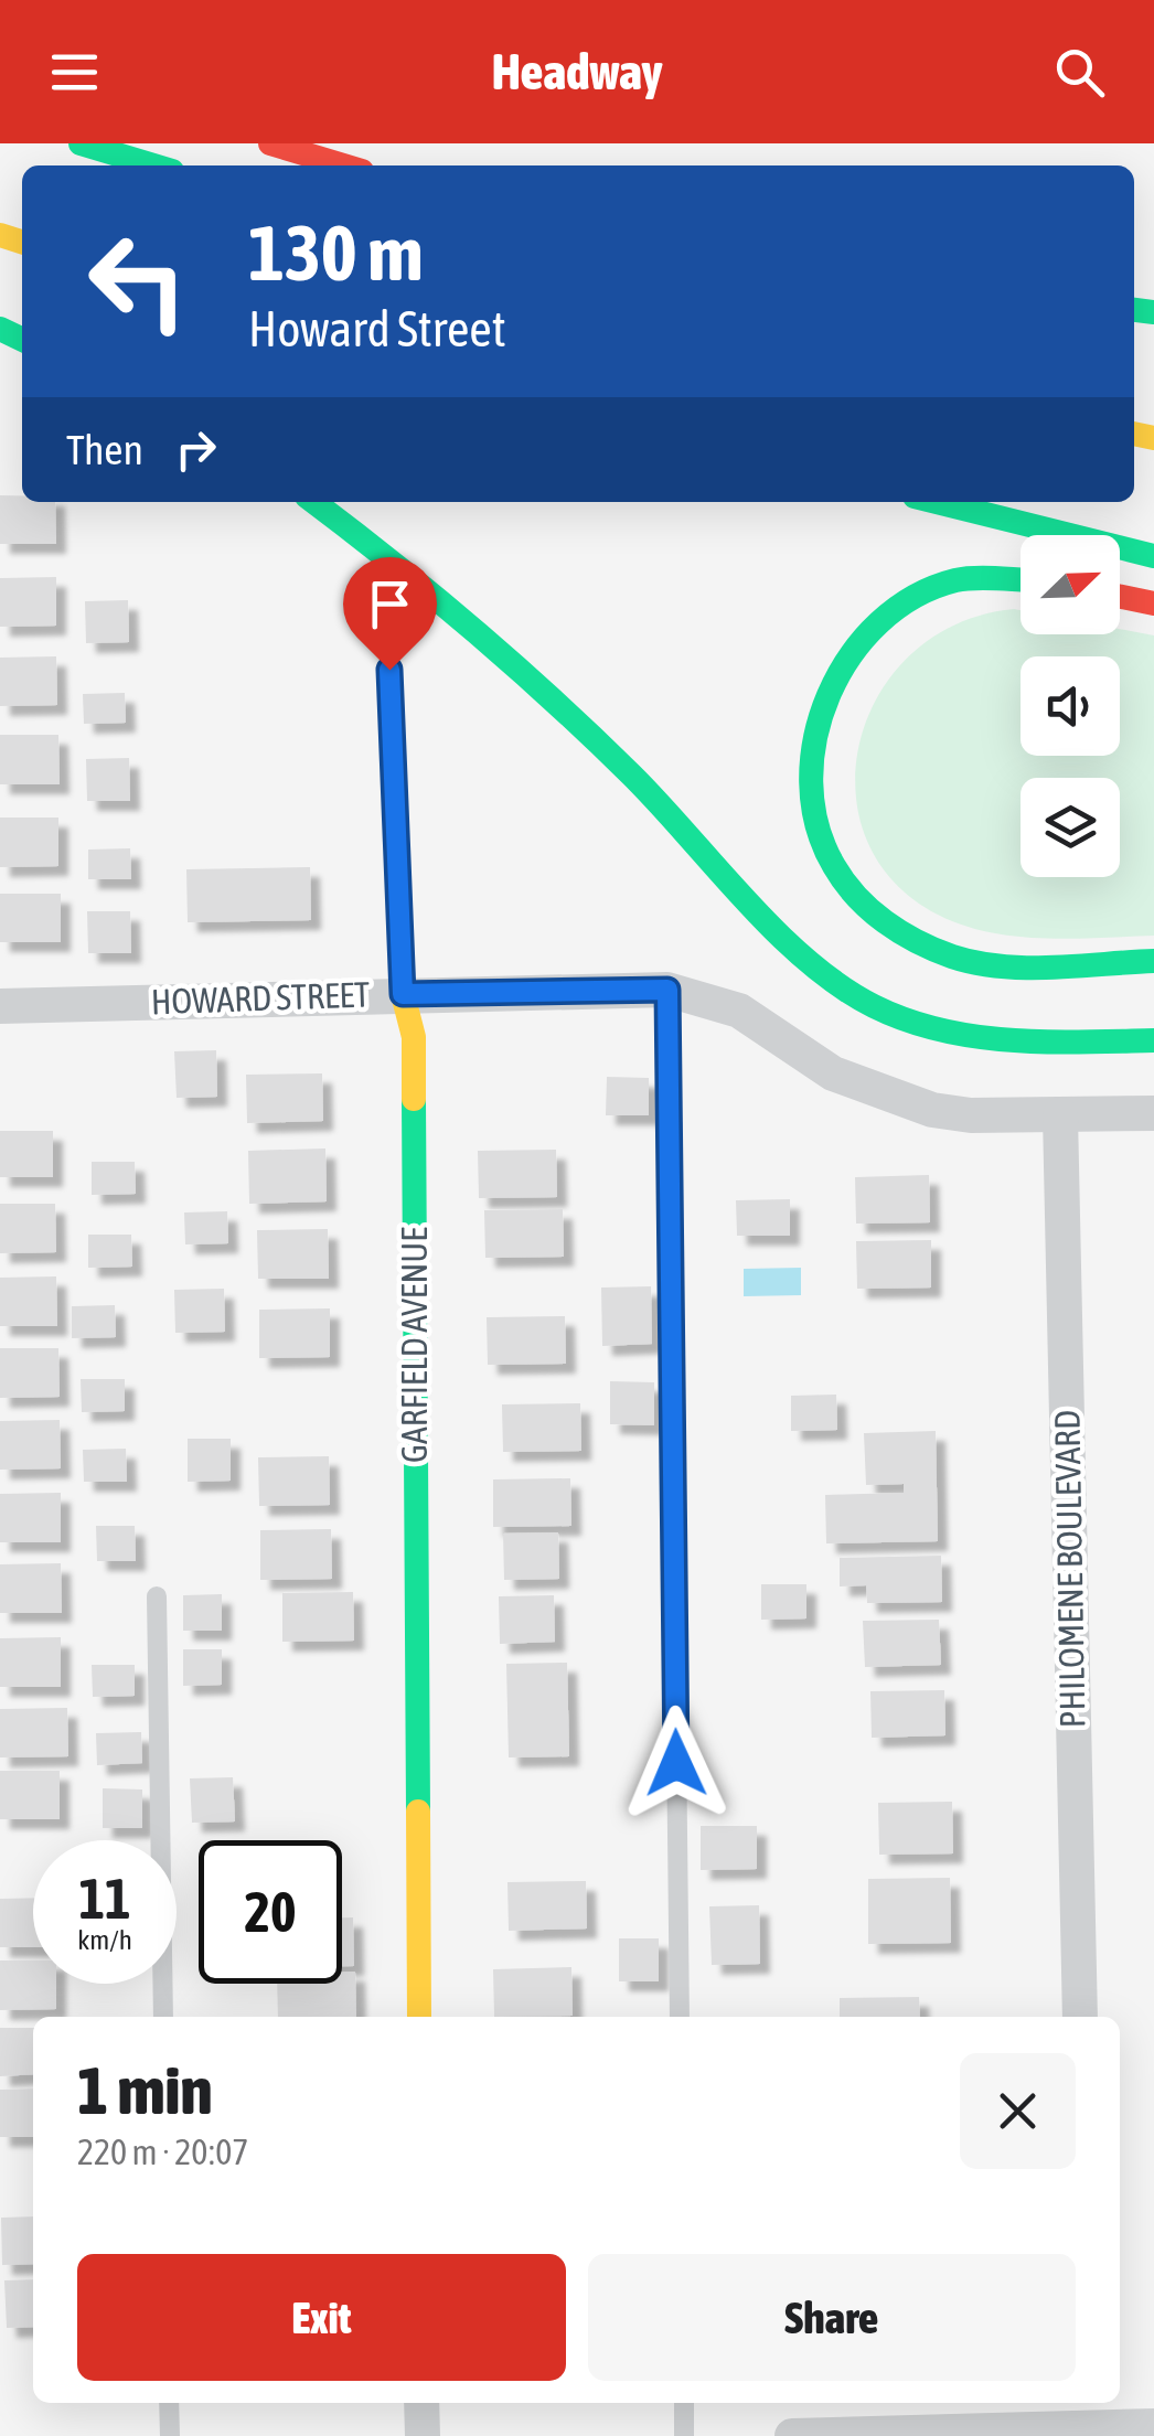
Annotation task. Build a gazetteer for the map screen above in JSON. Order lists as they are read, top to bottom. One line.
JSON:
{"streets":{"main road":["GARFIELD AVENUE"],"street":["HOWARD STREET","PHILOMENE BOULEVARD"]},"crossings":[["HOWARD STREET","GARFIELD AVENUE"],["HOWARD STREET","PHILOMENE BOULEVARD"]],"north":"top right","page":{"header":"Headway","turn":["130 m","Howard Street"],"then":"Then","speed":"11 km/h","limit":"20","heading":["1 min","220 m · 20:07"],"buttons":["Exit","Share"]}}
